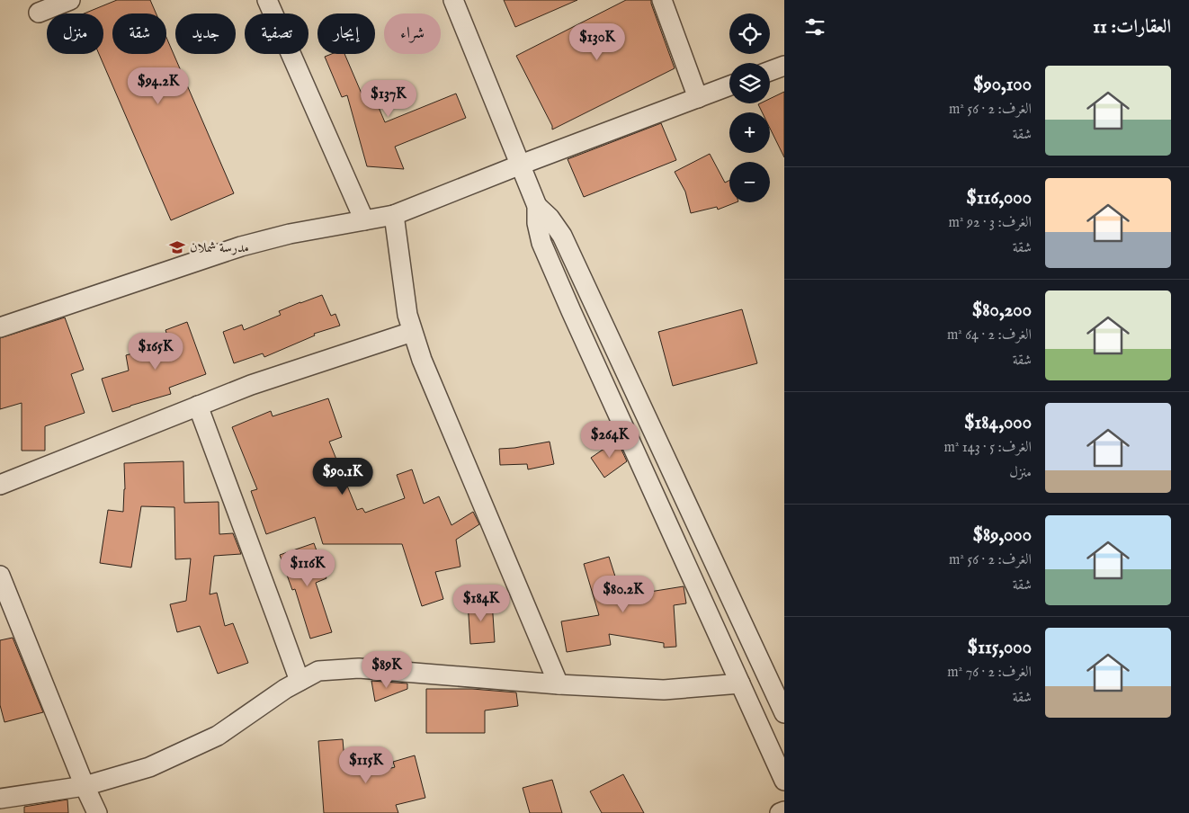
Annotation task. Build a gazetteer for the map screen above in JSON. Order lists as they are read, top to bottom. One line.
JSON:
{"places":{"school or university":["مدرسة شملان"]},"page":{"heading":"العقارات: 11","map_buttons":["+","−"],"chip":["شراء","إيجار","تصفية","جديد","شقة","منزل"],"price":["$130K","$94.2K","$137K","$165K","$264K","$90.1K","$116K","$80.2K","$184K","$89K","$115K"],"list":[{"name":"$90,100","note":"الغرف: 2 · 56 m² · شقة"},{"name":"$116,000","note":"الغرف: 3 · 92 m² · شقة"},{"name":"$80,200","note":"الغرف: 2 · 64 m² · شقة"},{"name":"$184,000","note":"الغرف: 5 · 143 m² · منزل"},{"name":"$89,000","note":"الغرف: 2 · 56 m² · شقة"},{"name":"$115,000","note":"الغرف: 2 · 76 m² · شقة"}]}}
